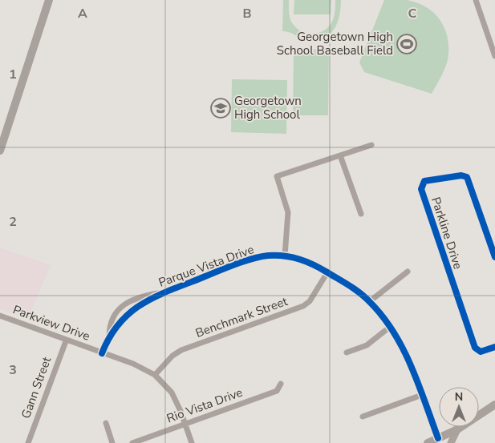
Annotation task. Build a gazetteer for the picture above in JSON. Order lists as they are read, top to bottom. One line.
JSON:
{"streets":{"street":["Parkline Drive","Parque Vista Drive","Benchmark Street","Parkview Drive","Gann Street","Rio Vista Drive"]},"crossings":[["Parque Vista Drive","Benchmark Street"],["Parque Vista Drive","Parkview Drive"],["Benchmark Street","Parkview Drive"],["Parkview Drive","Gann Street"],["Parkview Drive","Rio Vista Drive"]],"places":{"sports":["Georgetown High School Baseball Field"],"school or university":["Georgetown High School"]},"north":"top","grid":{"columns":["A","B","C"],"rows":["1","2","3"]}}
